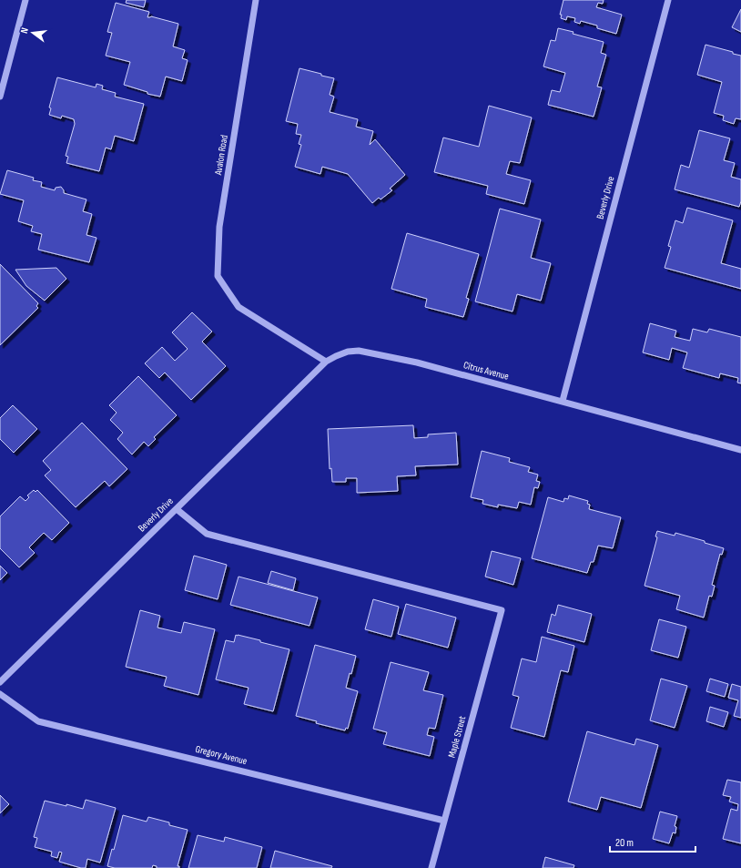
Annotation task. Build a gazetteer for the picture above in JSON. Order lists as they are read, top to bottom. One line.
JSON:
{"streets":{"street":["Avalon Road","Beverly Drive","Citrus Avenue","Maple Street","Gregory Avenue"]},"crossings":[["Avalon Road","Beverly Drive"],["Avalon Road","Citrus Avenue"],["Beverly Drive","Citrus Avenue"],["Beverly Drive","Maple Street"],["Maple Street","Gregory Avenue"]],"scale_bar":"20 m","north":"left"}
